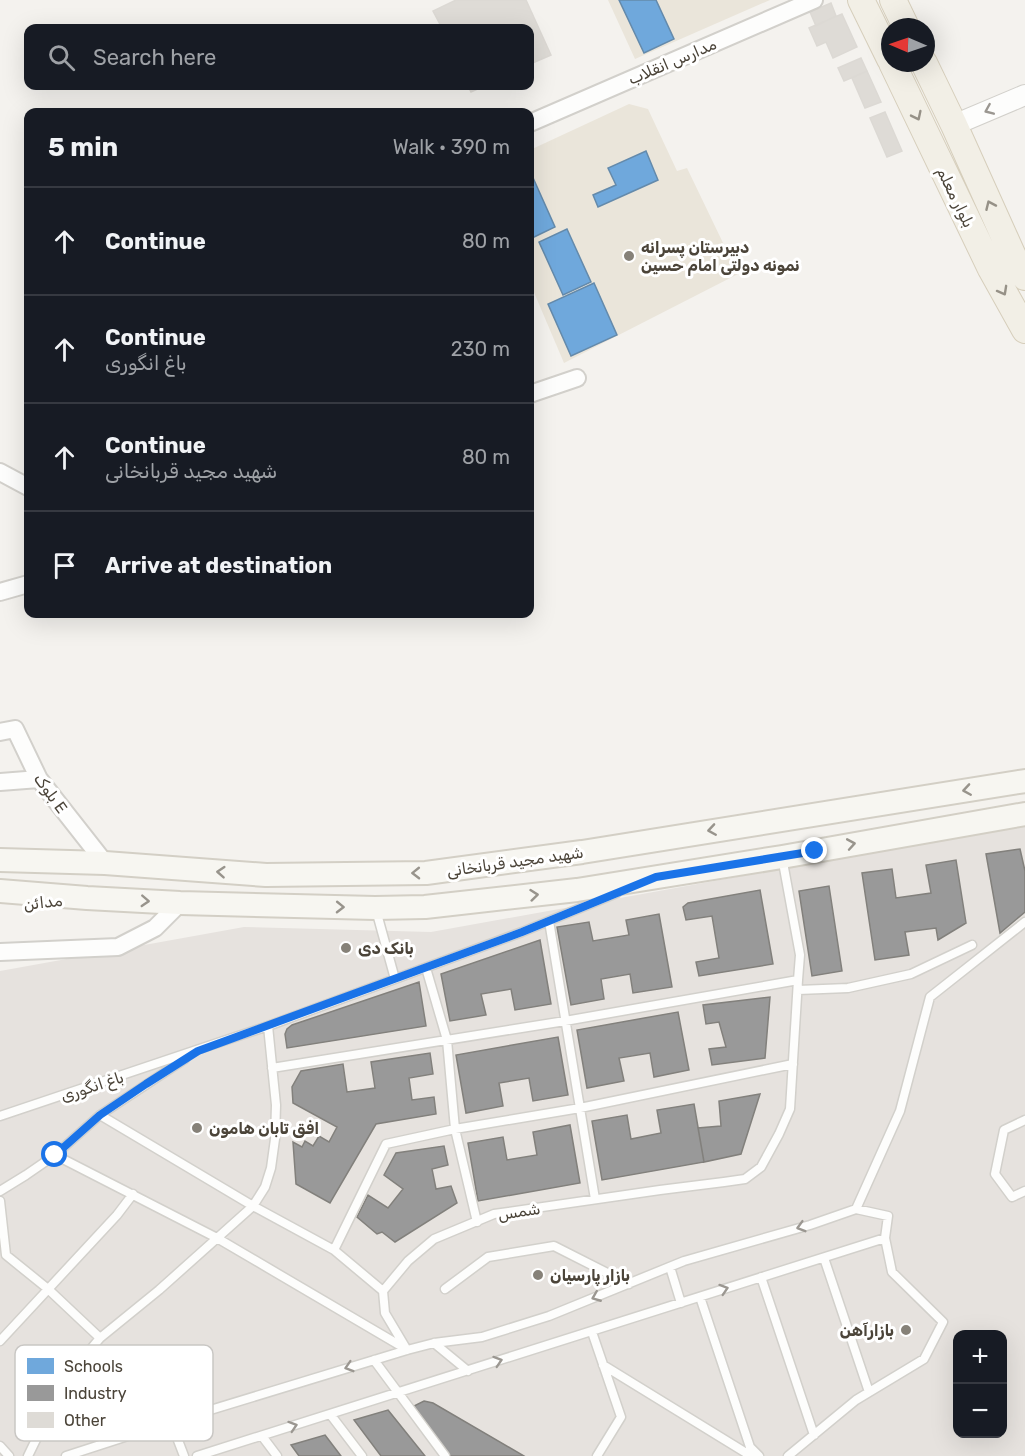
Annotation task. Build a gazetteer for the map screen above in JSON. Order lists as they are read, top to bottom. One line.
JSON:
{"streets":{"main road":["بلوار معلم","شهید مجید قربانخانی","مدائن"],"street":["مدارس انقلاب","بلوک E"],"lane":["باغ انگوری","شمس"]},"crossings":[["بلوک E","شهید مجید قربانخانی"],["شهید مجید قربانخانی","مدائن"],["شهید مجید قربانخانی","باغ انگوری"]],"places":["دبیرستان پسرانه نمونه دولتی امام حسین","بانک دی","افق تابان هامون","بازار پارسیان","بازارآهن"],"legend":["Schools","Industry","Other"],"north":"left","page":{"search":"Search here","heading":["5 min","Walk · 390 m"],"list":[["Continue","80 m"],["Continue","باغ انگوری","230 m"],["Continue","شهید مجید قربانخانی","80 m"],"Arrive at destination"],"map_buttons":["+","−"]}}
